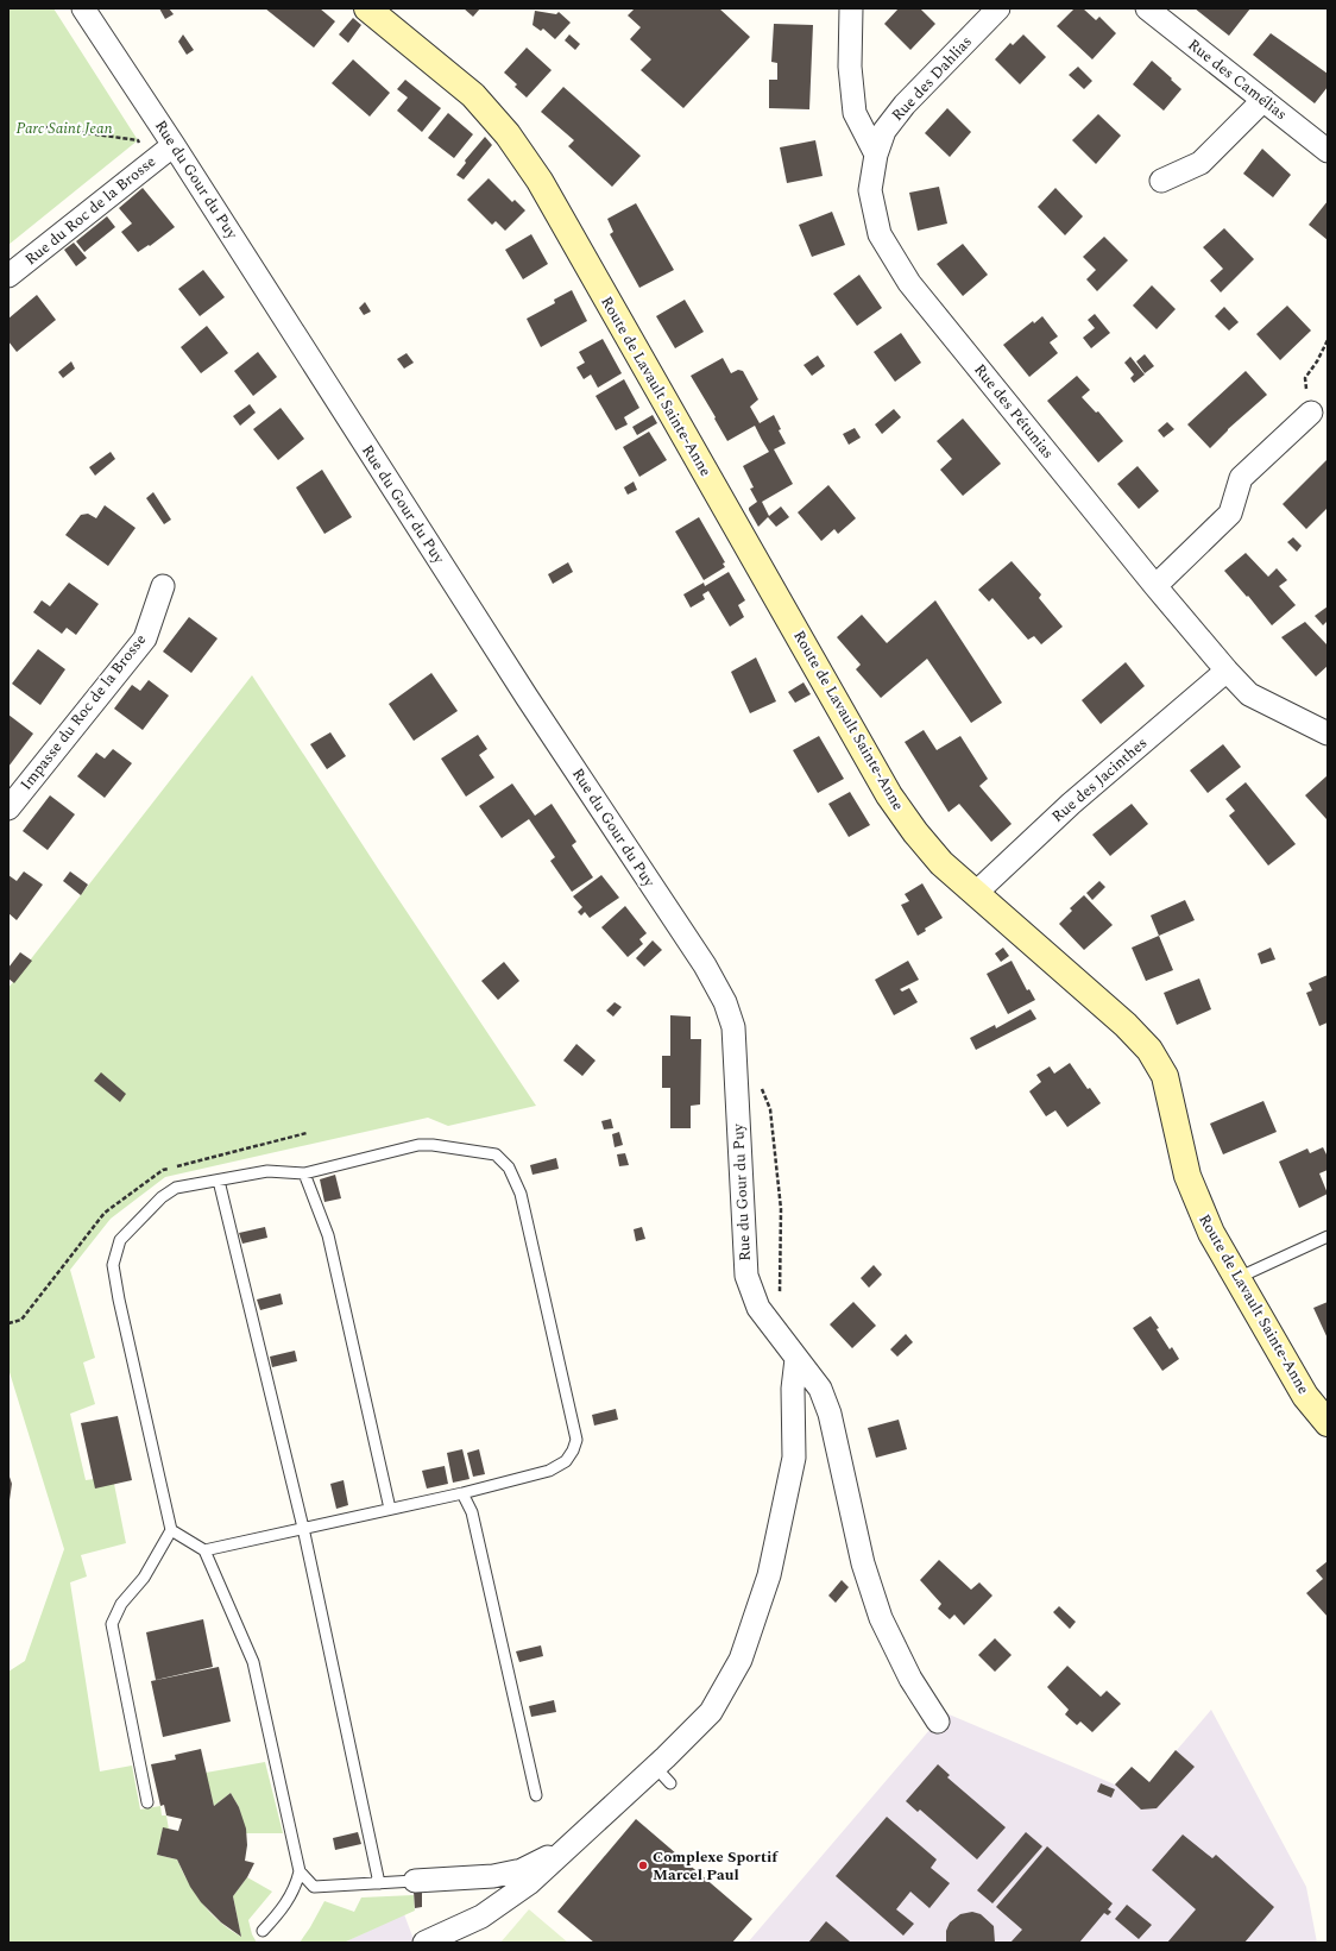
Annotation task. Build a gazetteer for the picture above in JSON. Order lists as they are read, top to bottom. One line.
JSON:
{"streets":{"street":["Rue des Dahlias","Rue des Camélias","Rue du Gour du Puy","Rue du Roc de la Brosse","Route de Lavault Sainte-Anne","Rue des Pétunias","Impasse du Roc de la Brosse","Rue des Jacinthes"]},"crossings":[["Rue des Dahlias","Rue des Pétunias"],["Rue du Gour du Puy","Rue du Roc de la Brosse"],["Route de Lavault Sainte-Anne","Rue des Jacinthes"],["Rue des Pétunias","Rue des Jacinthes"]],"parks":["Parc Saint Jean"],"places":["Complexe Sportif Marcel Paul"]}
